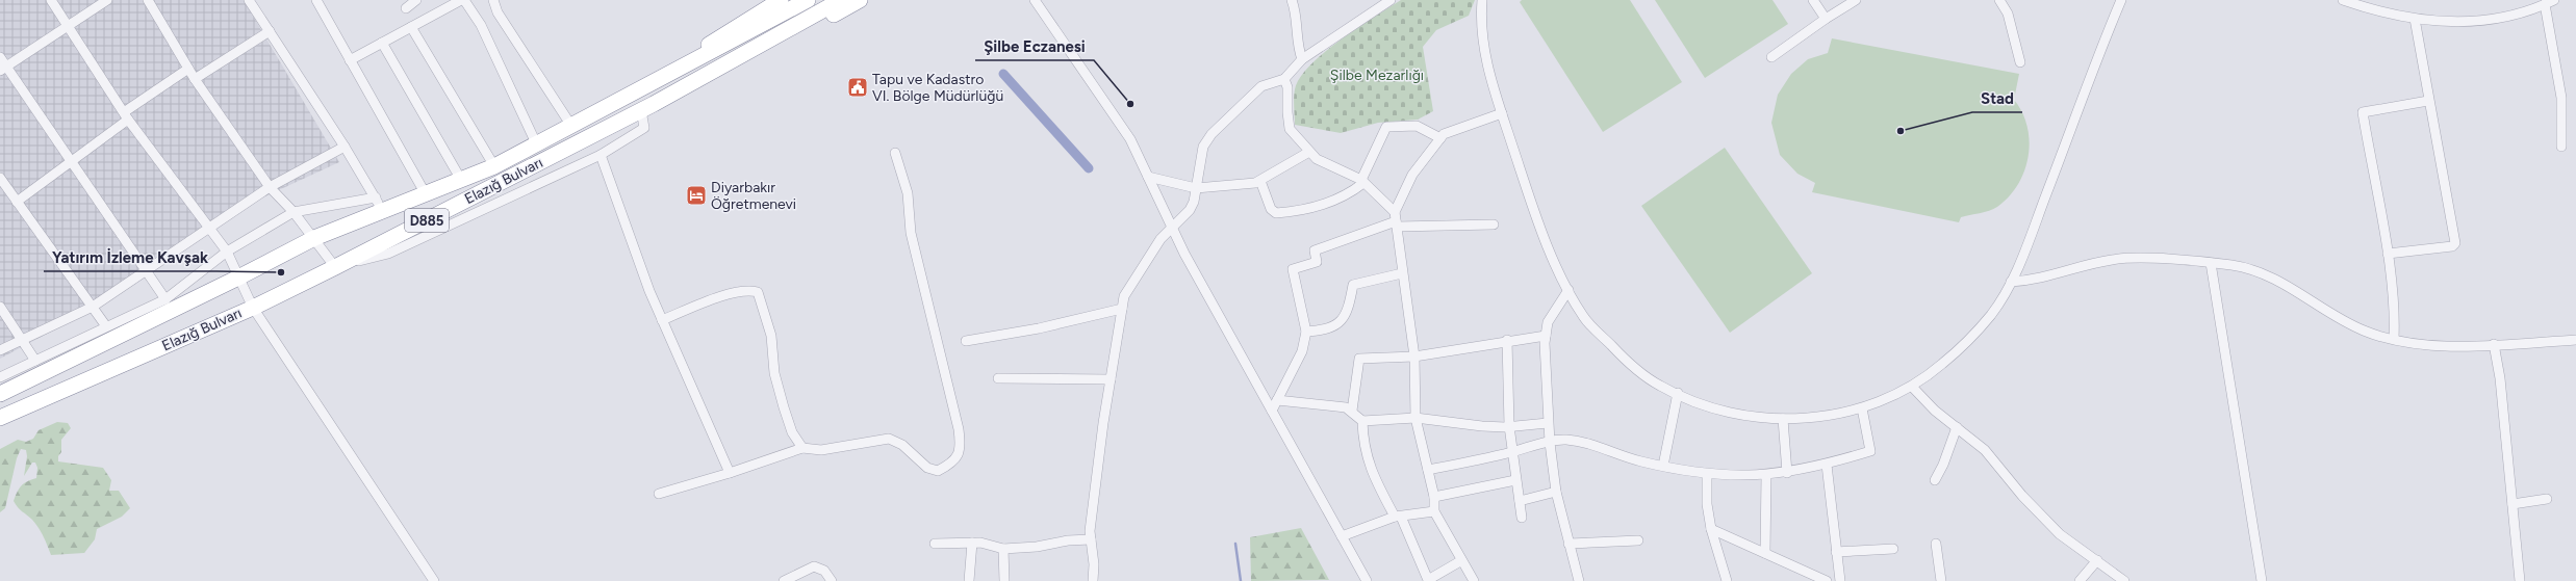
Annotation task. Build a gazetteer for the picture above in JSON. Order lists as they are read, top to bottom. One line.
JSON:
{"streets":{"highway":["Elazığ Bulvarı","D885"]},"parks":["Şilbe Mezarlığı"],"places":{"public building":["Tapu ve Kadastro VI. Bölge Müdürlüğü"],"other":["Şilbe Eczanesi","Stad","Yatırım İzleme Kavşak"],"hotel":["Diyarbakır Öğretmenevi"]}}
